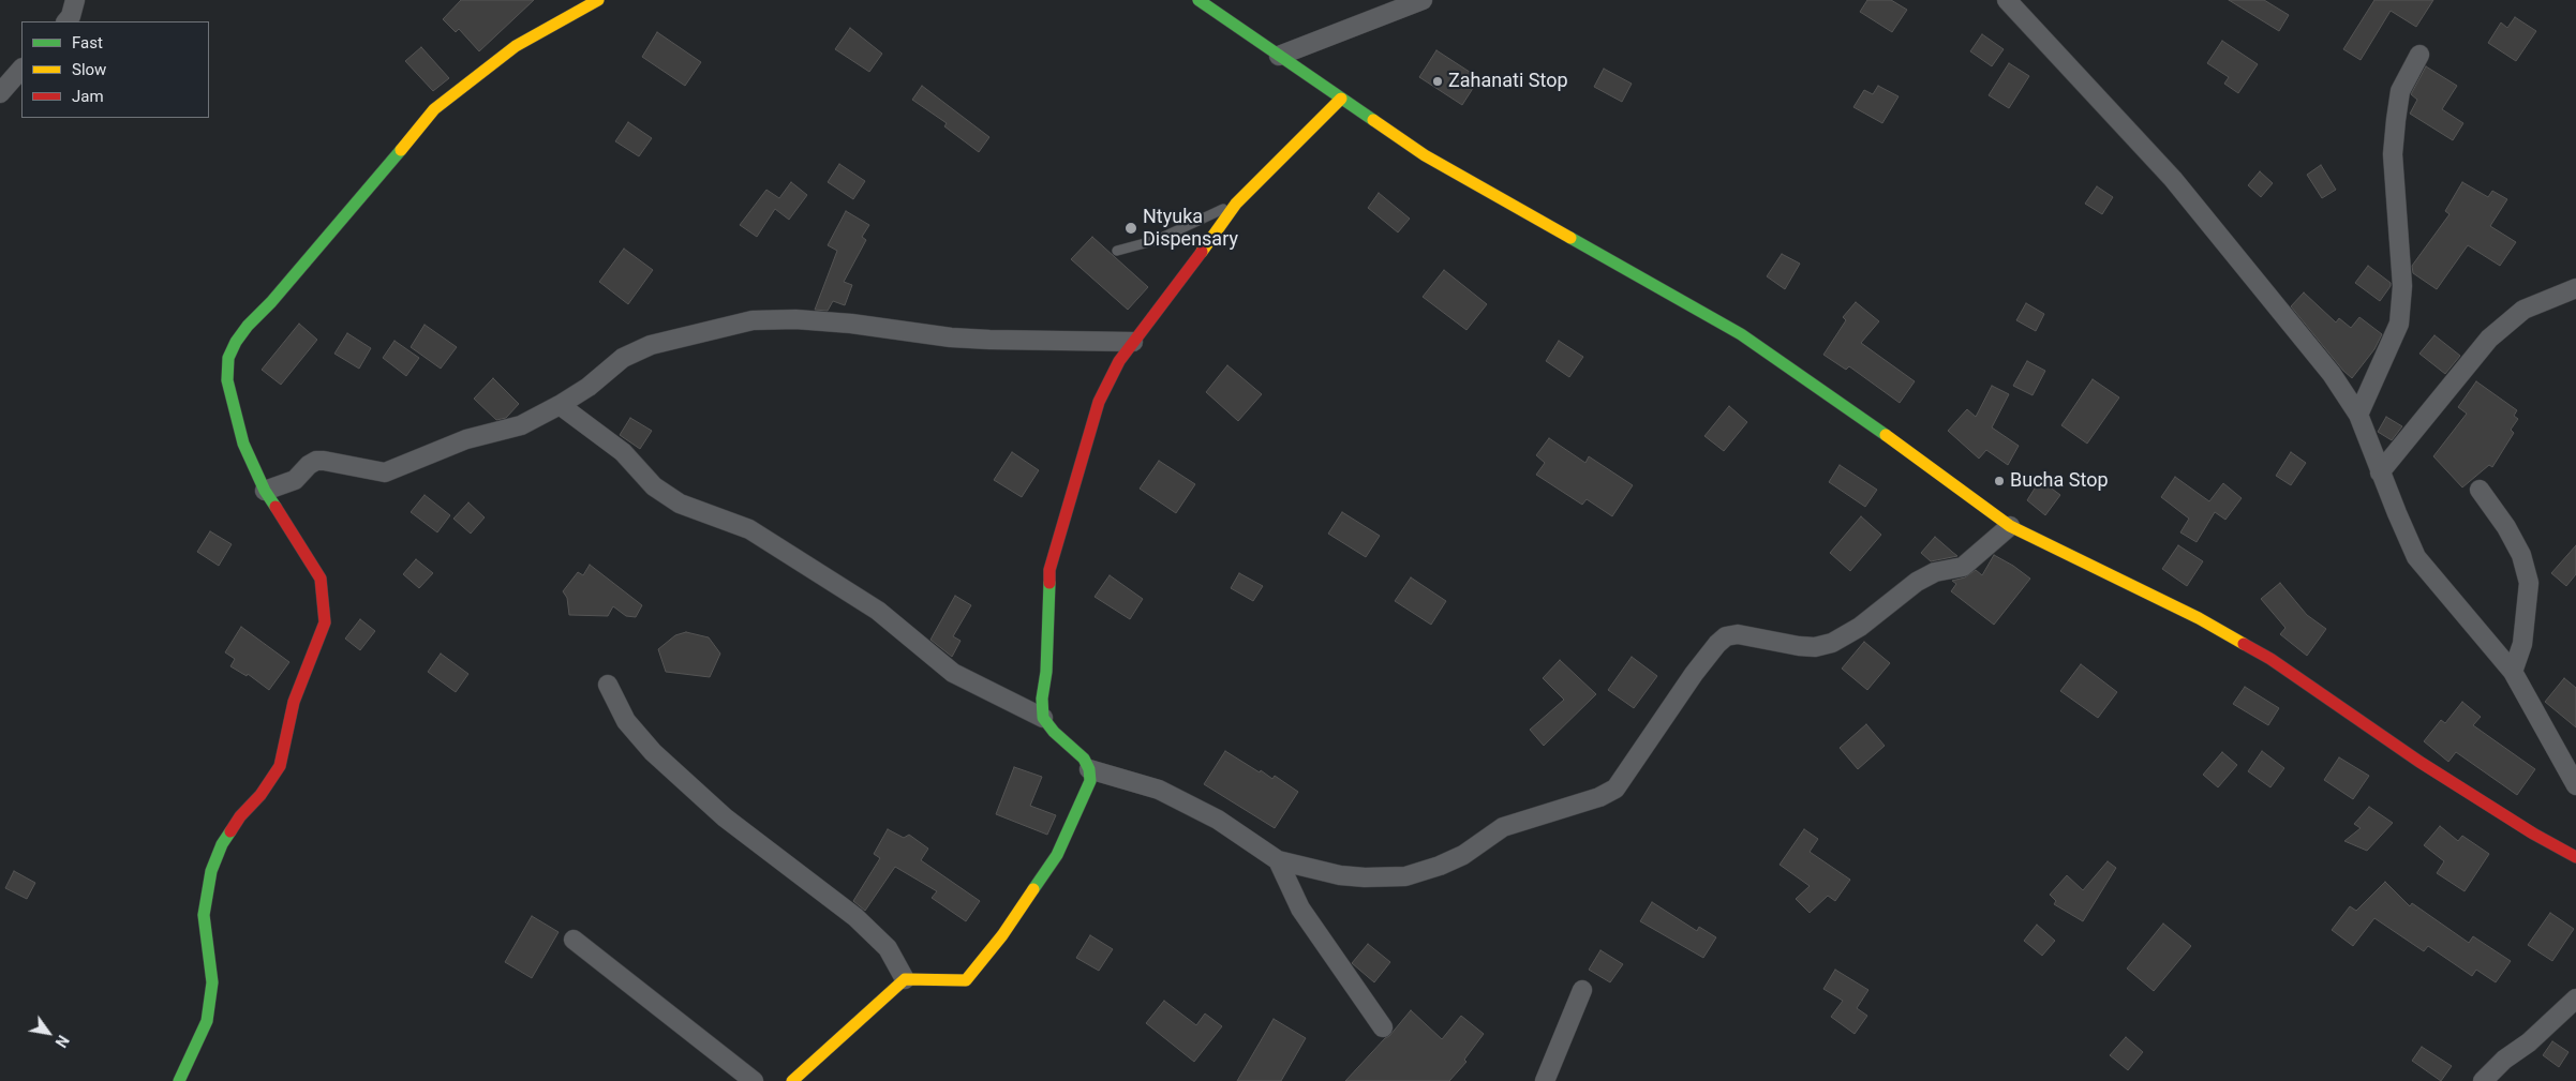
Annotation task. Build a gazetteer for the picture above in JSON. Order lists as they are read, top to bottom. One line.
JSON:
{"places":["Zahanati Stop","Ntyuka Dispensary","Bucha Stop"],"legend":["Fast","Slow","Jam"],"north":"bottom right"}
